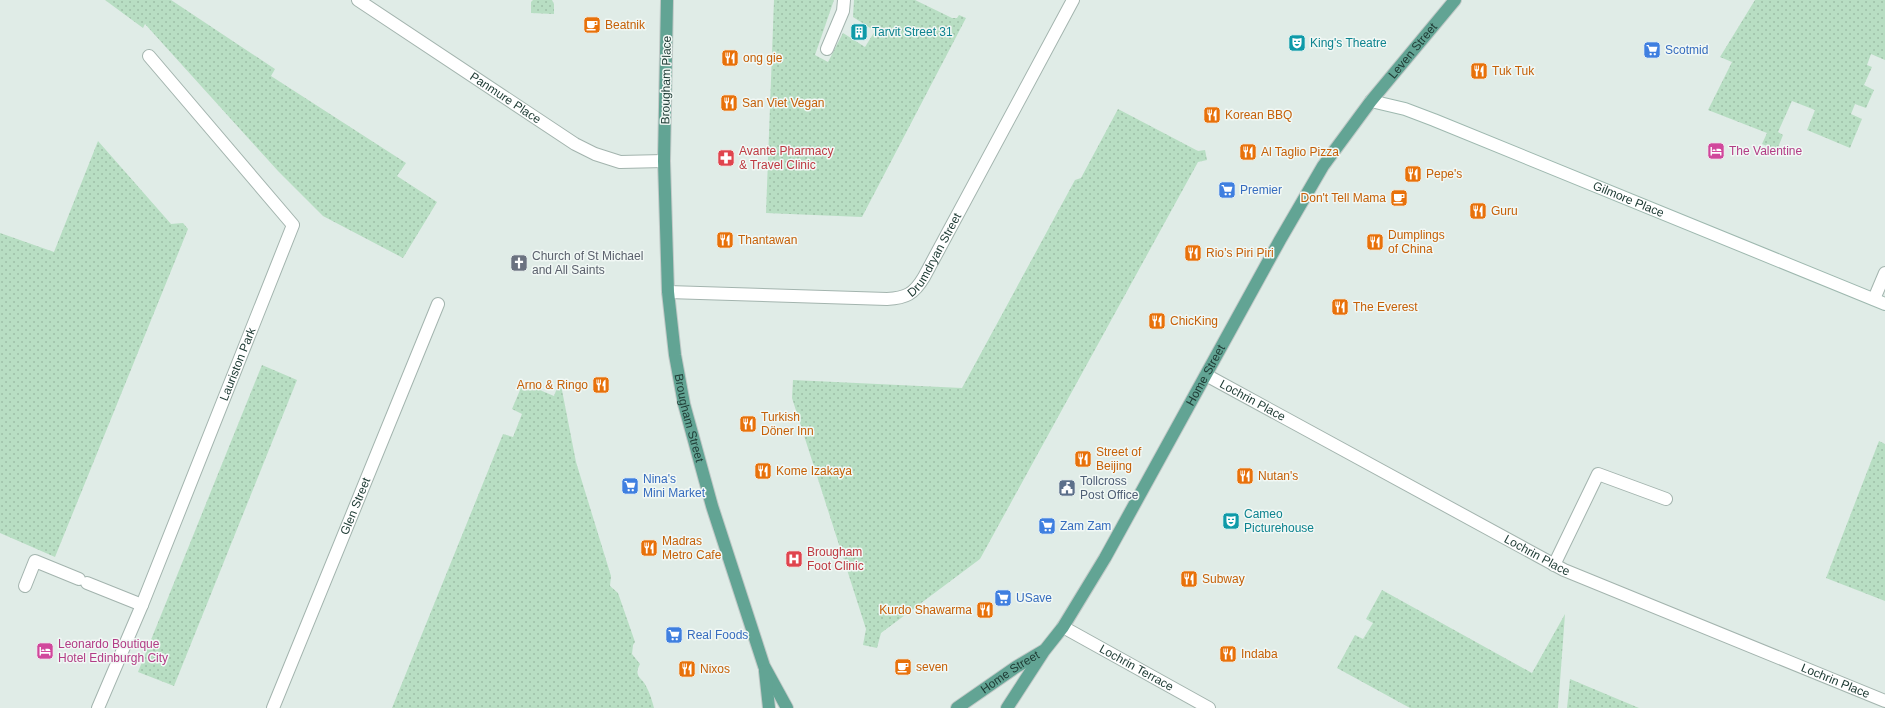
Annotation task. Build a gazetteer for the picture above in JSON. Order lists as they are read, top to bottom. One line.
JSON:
{"streets":{"main road":["Leven Street","Brougham Place","Home Street","Brougham Street"],"street":["Panmure Place","Gilmore Place","Drumdryan Street","Lauriston Park","Lochrin Place","Glen Street","Lochrin Terrace"]},"crossings":[["Leven Street","Gilmore Place"],["Leven Street","Home Street"],["Brougham Place","Panmure Place"],["Brougham Place","Brougham Street"],["Panmure Place","Brougham Street"],["Gilmore Place","Home Street"],["Drumdryan Street","Brougham Street"],["Home Street","Lochrin Place"],["Home Street","Lochrin Terrace"]],"places":{"cafe":["Beatnik","Don't Tell Mama","seven"],"building":["Tarvit Street 31"],"theatre":["King's Theatre","Cameo Picturehouse"],"supermarket":["Scotmid","Premier","Nina's Mini Market","Zam Zam","USave","Real Foods"],"restaurant":["ong gie","Tuk Tuk","San Viet Vegan","Korean BBQ","Al Taglio Pizza","Pepe's","Guru","Thantawan","Dumplings of China","Rio’s Piri Piri","The Everest","ChicKing","Arno & Ringo","Turkish Döner Inn","Street of Beijing","Kome Izakaya","Nutan's","Madras Metro Cafe","Subway","Kurdo Shawarma","Indaba","Nixos"],"hotel":["The Valentine","Leonardo Boutique Hotel Edinburgh City"],"pharmacy":["Avante Pharmacy & Travel Clinic"],"church":["Church of St Michael and All Saints"],"public building":["Tollcross Post Office"],"hospital":["Brougham Foot Clinic"]}}
